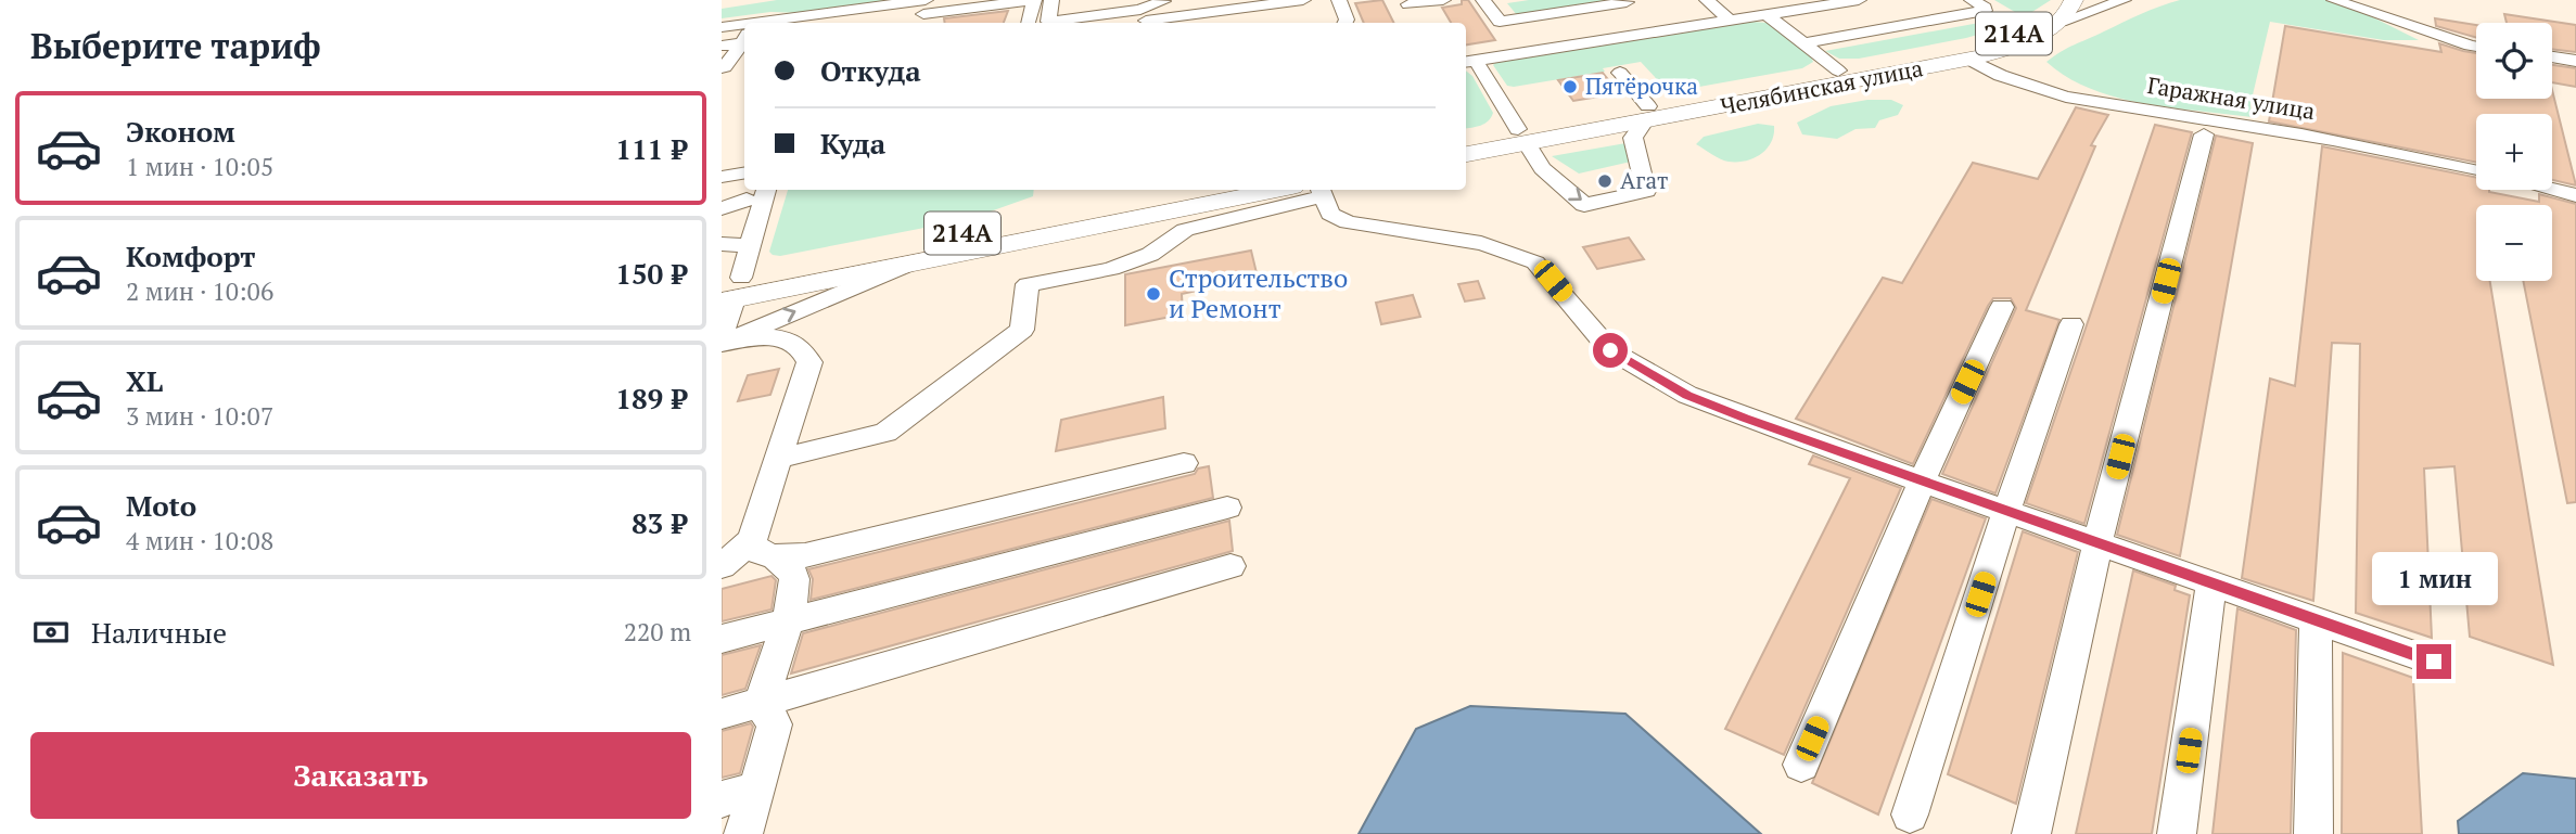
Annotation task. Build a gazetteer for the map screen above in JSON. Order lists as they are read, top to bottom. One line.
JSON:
{"streets":{"main road":["214А","Челябинская улица"],"street":["Гаражная улица"]},"crossings":[["Челябинская улица","Гаражная улица"]],"places":["Пятёрочка","Агат","Строительство и Ремонт"],"page":{"heading":"Выберите тариф","map_buttons":["+","−"],"banner":["Откуда","Куда"],"list":[{"name":"Эконом","note":"1 мин · 10:05","value":"111 ₽"},{"name":"Комфорт","note":"2 мин · 10:06","value":"150 ₽"},{"name":"XL","note":"3 мин · 10:07","value":"189 ₽"},{"name":"Moto","note":"4 мин · 10:08","value":"83 ₽"}],"bubble":"1 мин","pay":["Наличные","220 m"],"buttons":"Заказать"}}
